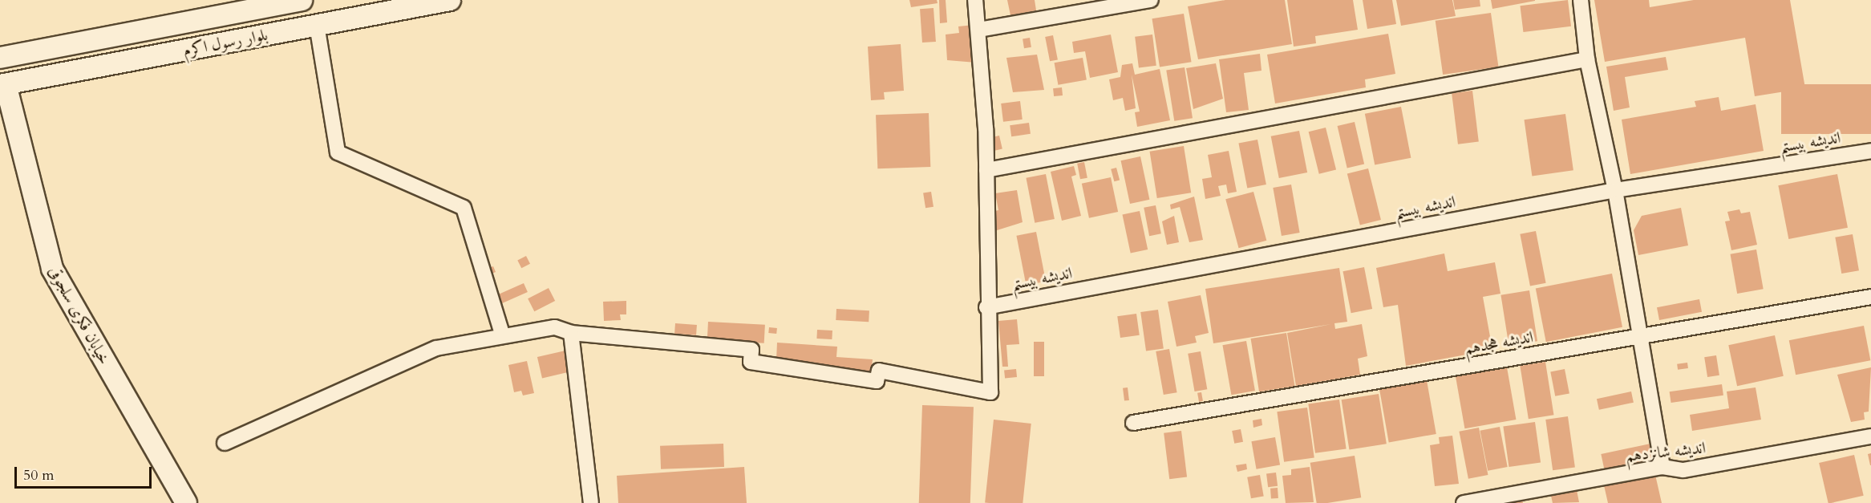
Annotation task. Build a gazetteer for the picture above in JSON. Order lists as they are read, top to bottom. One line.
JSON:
{"streets":{"main road":["بلوار رسول اکرم","خیابان فکری سلجوقی"],"street":["اندیشه بیستم","اندیشه هجدهم","اندیشه شانزدهم"]},"crossings":[["بلوار رسول اکرم","خیابان فکری سلجوقی"]],"scale_bar":"50 m"}
